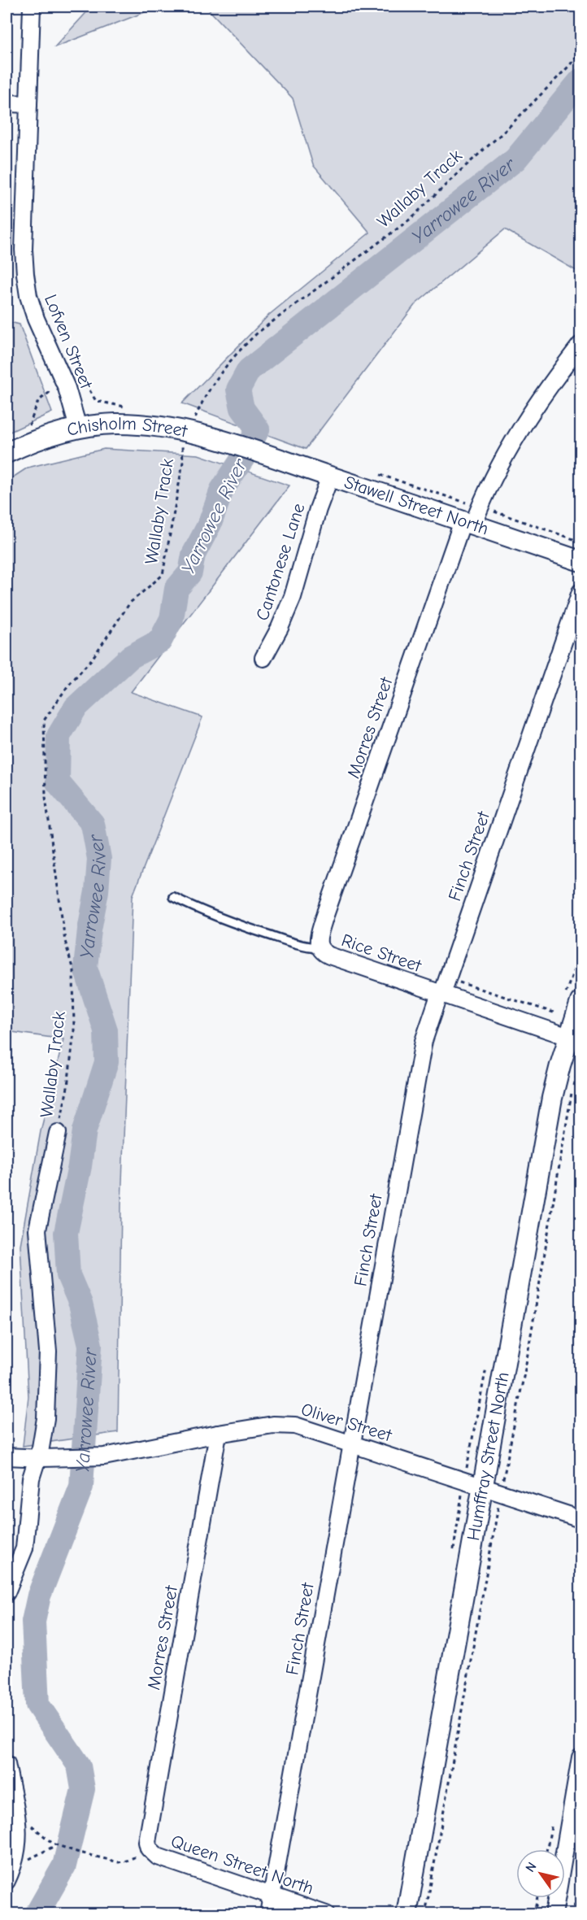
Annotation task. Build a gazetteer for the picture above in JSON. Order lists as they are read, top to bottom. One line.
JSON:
{"streets":{"street":["Lofven Street","Chisholm Street","Stawell Street North","Cantonese Lane","Morres Street","Finch Street","Rice Street","Oliver Street","Humffray Street North","Queen Street North"],"path":["Wallaby Track"]},"crossings":[["Wallaby Track","Chisholm Street"],["Lofven Street","Chisholm Street"],["Chisholm Street","Stawell Street North"],["Stawell Street North","Cantonese Lane"],["Stawell Street North","Morres Street"],["Morres Street","Rice Street"],["Morres Street","Oliver Street"],["Morres Street","Queen Street North"],["Finch Street","Rice Street"],["Finch Street","Oliver Street"],["Finch Street","Queen Street North"],["Rice Street","Humffray Street North"],["Oliver Street","Humffray Street North"]],"water":["Yarrowee River"],"north":"top left"}
